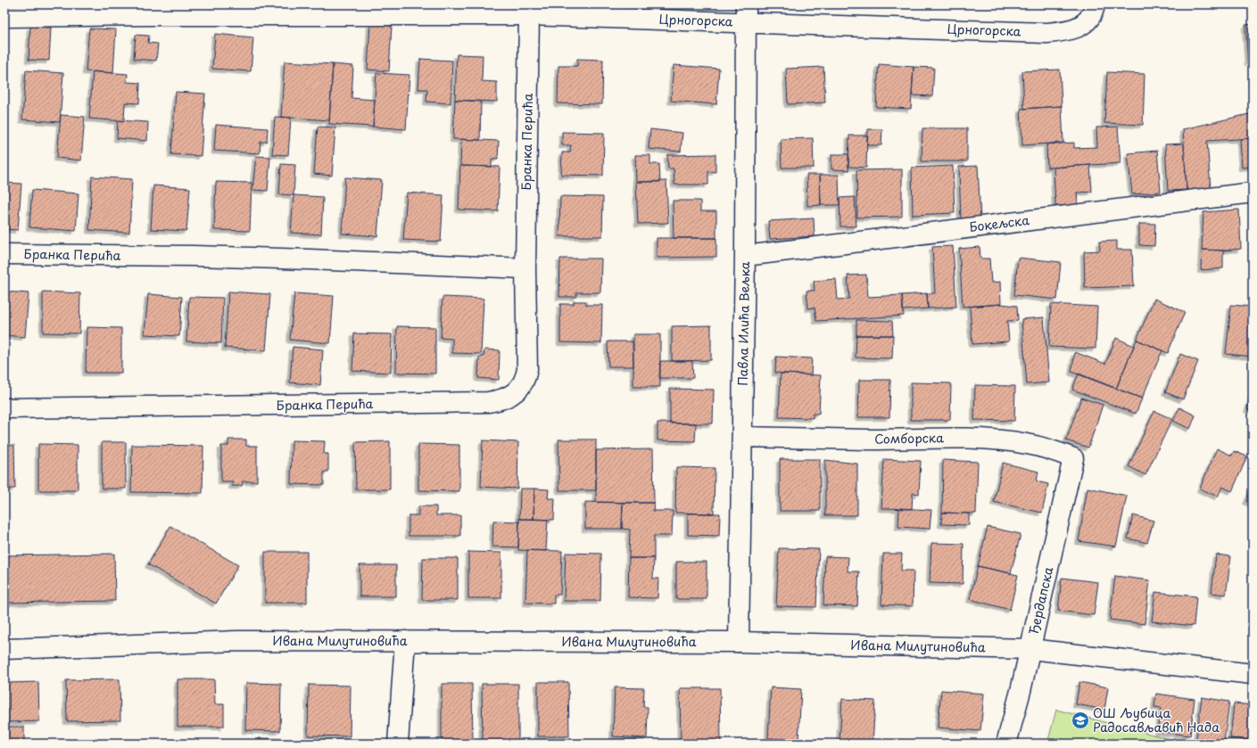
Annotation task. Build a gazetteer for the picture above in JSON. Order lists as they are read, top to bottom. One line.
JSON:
{"streets":{"street":["Црногорска","Бранка Перића","Бокељска","Павла Илића Вељка","Сомборска","Ђердапска","Ивана Милутиновића"]},"crossings":[["Црногорска","Бранка Перића"],["Црногорска","Павла Илића Вељка"],["Бокељска","Павла Илића Вељка"],["Павла Илића Вељка","Сомборска"],["Павла Илића Вељка","Ивана Милутиновића"],["Сомборска","Ђердапска"],["Ђердапска","Ивана Милутиновића"]],"places":{"school or university":["ОШ Љубица Радосављавић Нада"]}}
